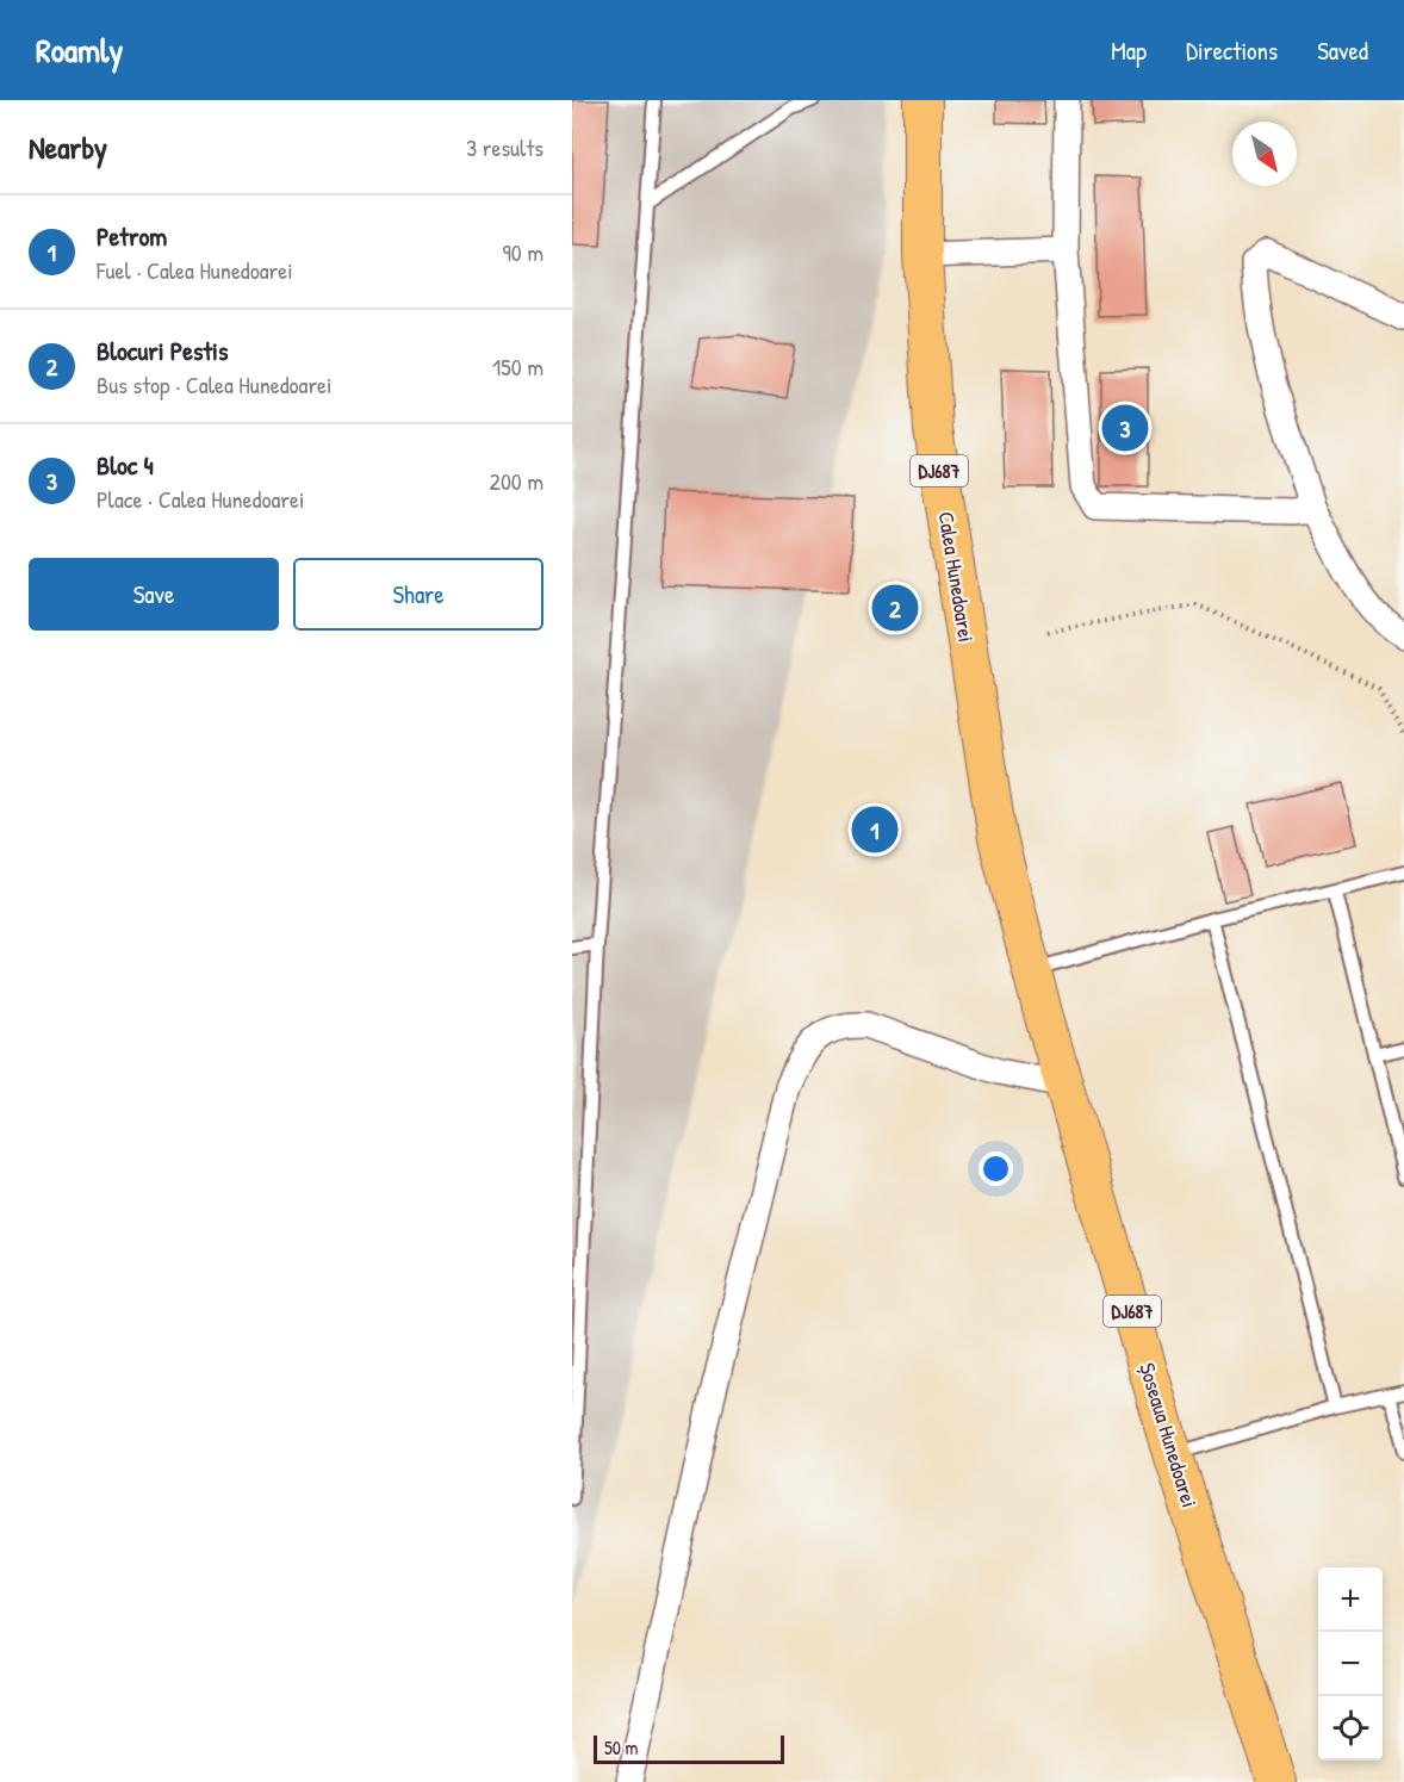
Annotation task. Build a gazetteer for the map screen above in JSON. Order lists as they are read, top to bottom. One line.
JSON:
{"streets":{"main road":["DJ687","Calea Hunedoarei","Șoseaua Hunedoarei"]},"crossings":[["Calea Hunedoarei","Șoseaua Hunedoarei"]],"scale_bar":"50 m","north":"bottom right","page":{"header":"Roamly","nav":["Map","Directions","Saved"],"heading":["Nearby","3 results"],"list":[{"mark":"1","name":"Petrom","note":"Fuel · Calea Hunedoarei","value":"90 m"},{"mark":"2","name":"Blocuri Pestis","note":"Bus stop · Calea Hunedoarei","value":"150 m"},{"mark":"3","name":"Bloc 4","note":"Place · Calea Hunedoarei","value":"200 m"}],"pins":["3","2","1"],"buttons":["Save","Share"],"map_buttons":["+","−"],"scale":"50 m"}}
